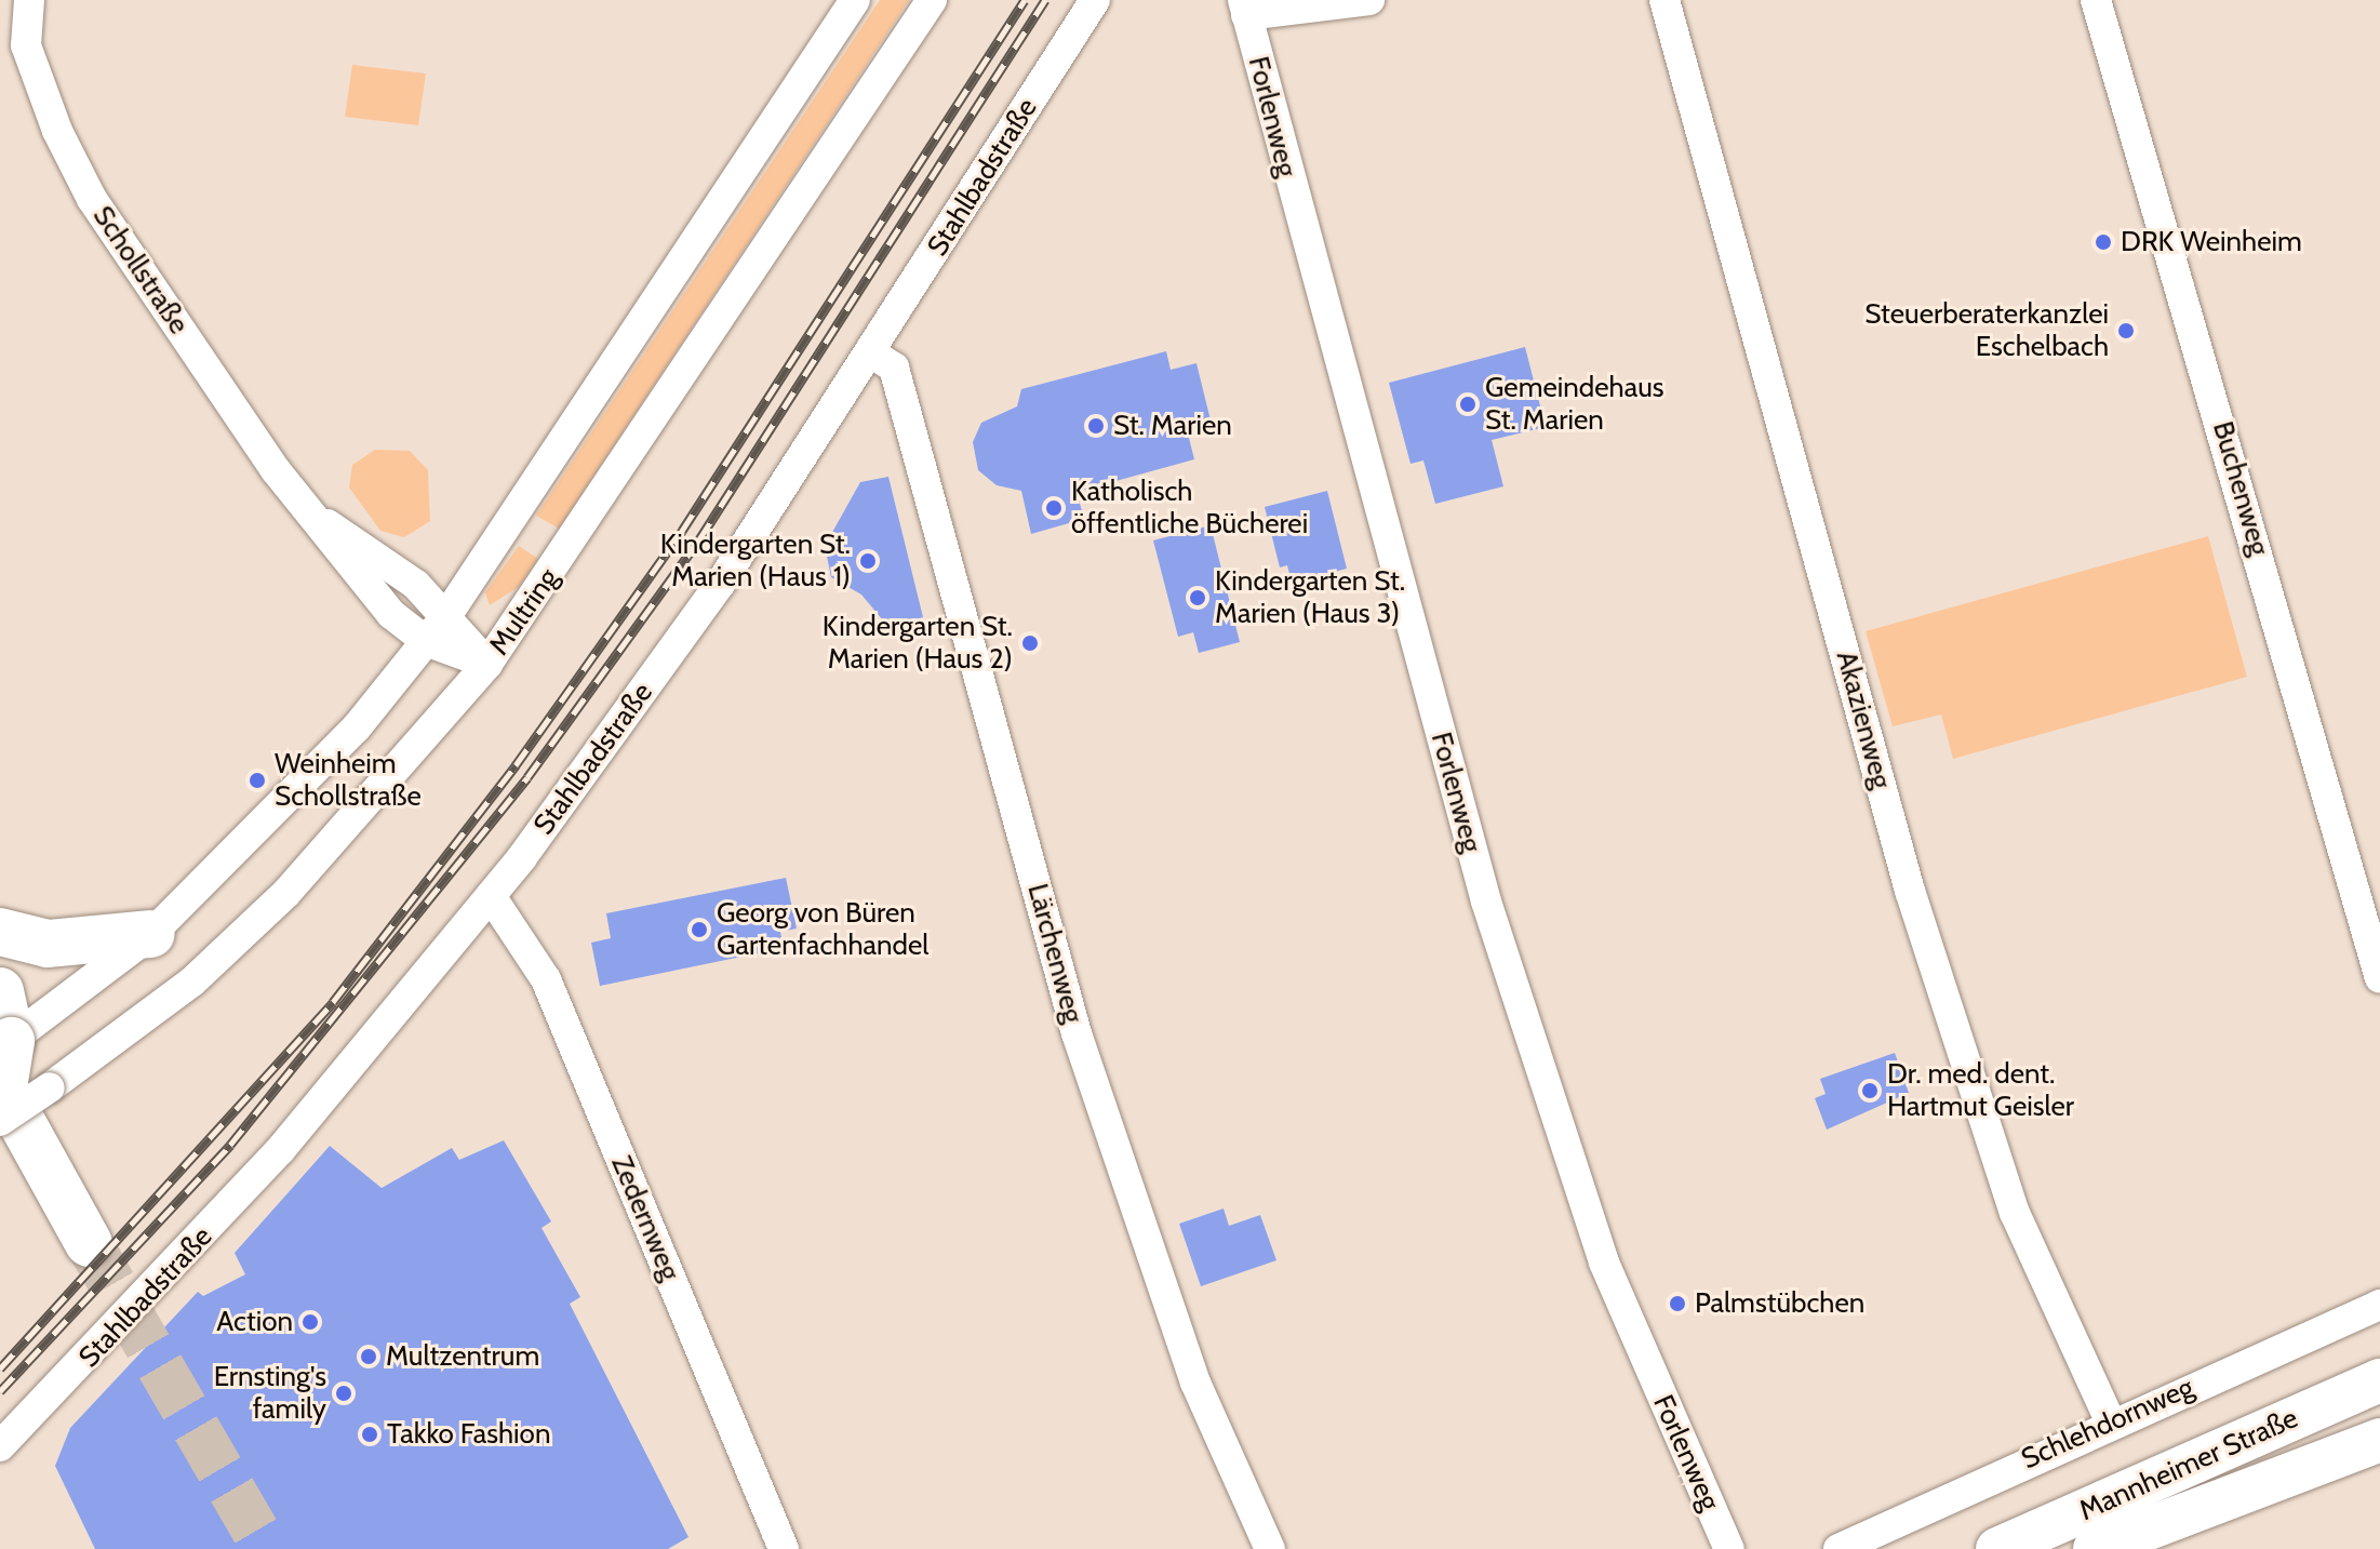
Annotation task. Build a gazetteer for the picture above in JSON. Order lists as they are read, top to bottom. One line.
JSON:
{"streets":{"main road":["Mannheimer Straße"],"street":["Forlenweg","Stahlbadstraße","Schollstraße","Buchenweg","Multring","Akazienweg","Lärchenweg","Zedernweg","Schlehdornweg"]},"crossings":[["Stahlbadstraße","Lärchenweg"],["Stahlbadstraße","Zedernweg"],["Schollstraße","Multring"],["Akazienweg","Schlehdornweg"]],"places":["DRK Weinheim","Steuerberaterkanzlei Eschelbach","Gemeindehaus St. Marien","St. Marien","Katholisch öffentliche Bücherei","Kindergarten St. Marien (Haus 1)","Kindergarten St. Marien (Haus 3)","Kindergarten St. Marien (Haus 2)","Weinheim Schollstraße","Georg von Büren Gartenfachhandel","Dr. med. dent. Hartmut Geisler","Palmstübchen","Action","Multzentrum","Ernsting's family","Takko Fashion"]}
